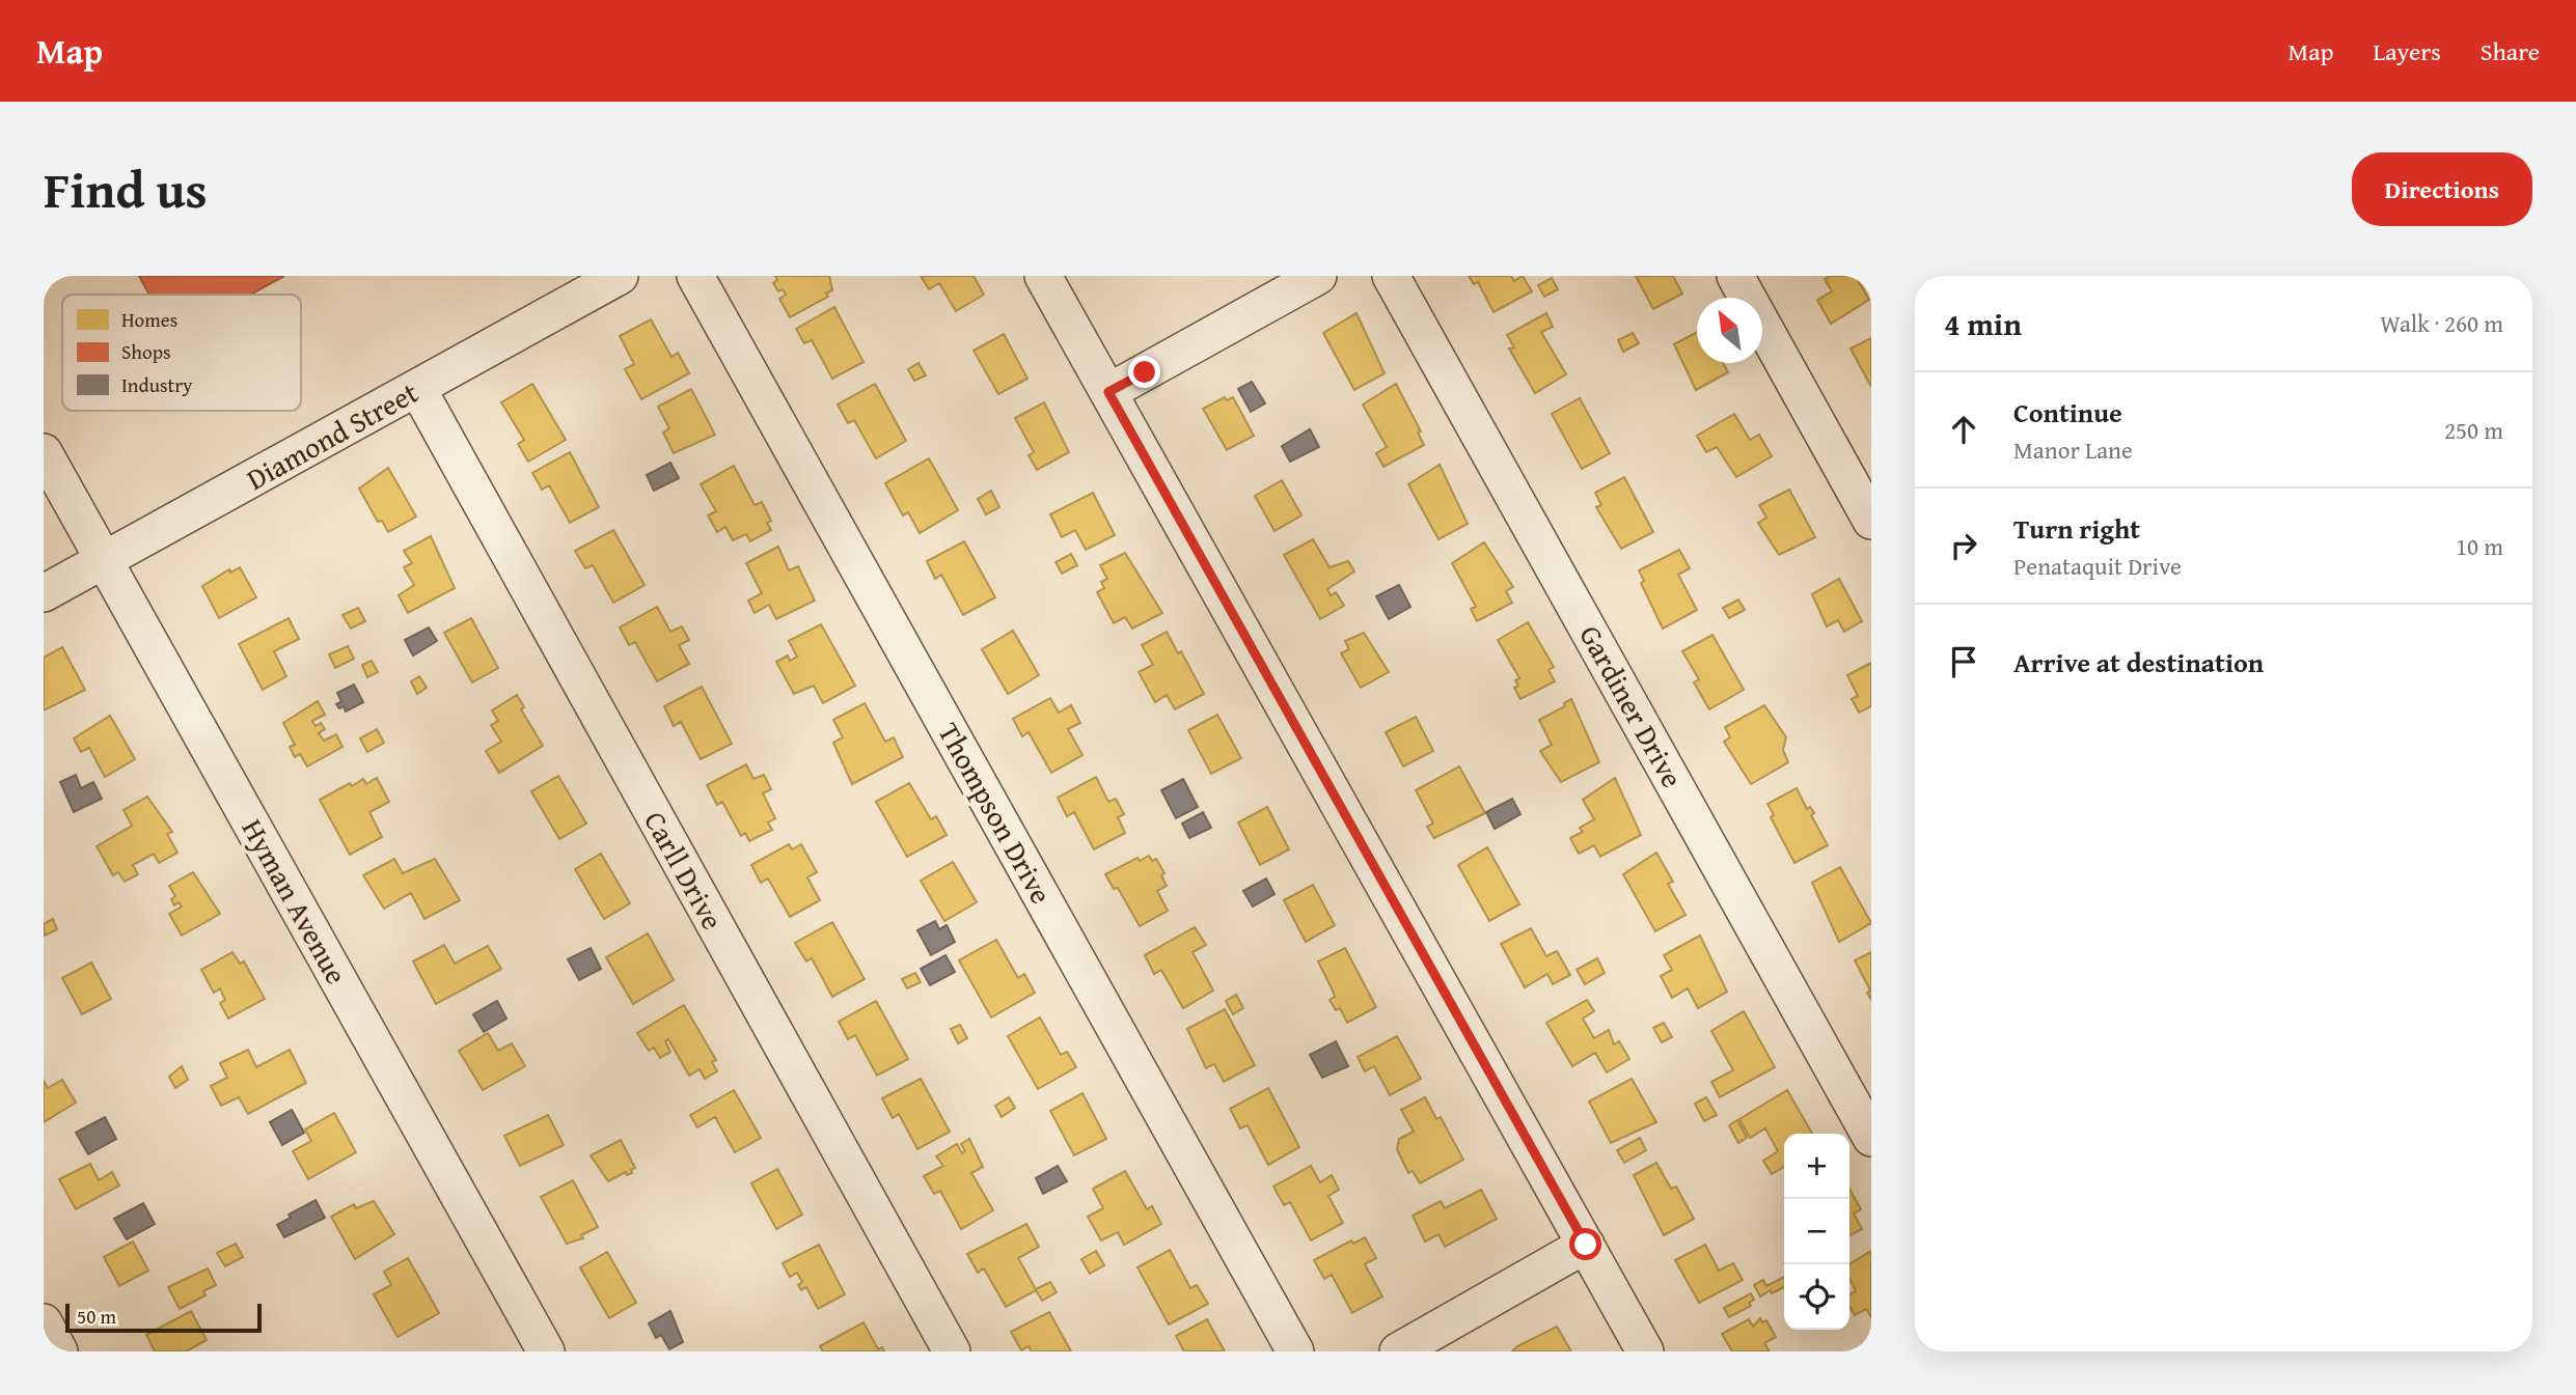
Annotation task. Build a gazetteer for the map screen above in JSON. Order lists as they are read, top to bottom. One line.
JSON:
{"streets":{"street":["Diamond Street","Gardiner Drive","Thompson Drive","Carll Drive","Hyman Avenue"]},"crossings":[["Diamond Street","Carll Drive"],["Diamond Street","Hyman Avenue"]],"legend":["Homes","Shops","Industry"],"scale_bar":"50 m","north":"top left","page":{"header":"Map","nav":["Map","Layers","Share"],"title":"Find us","buttons":"Directions","heading":["4 min","Walk · 260 m"],"list":[["Continue","Manor Lane","250 m"],["Turn right","Penataquit Drive","10 m"],"Arrive at destination"],"map_buttons":["+","−"],"scale":"50 m"}}
